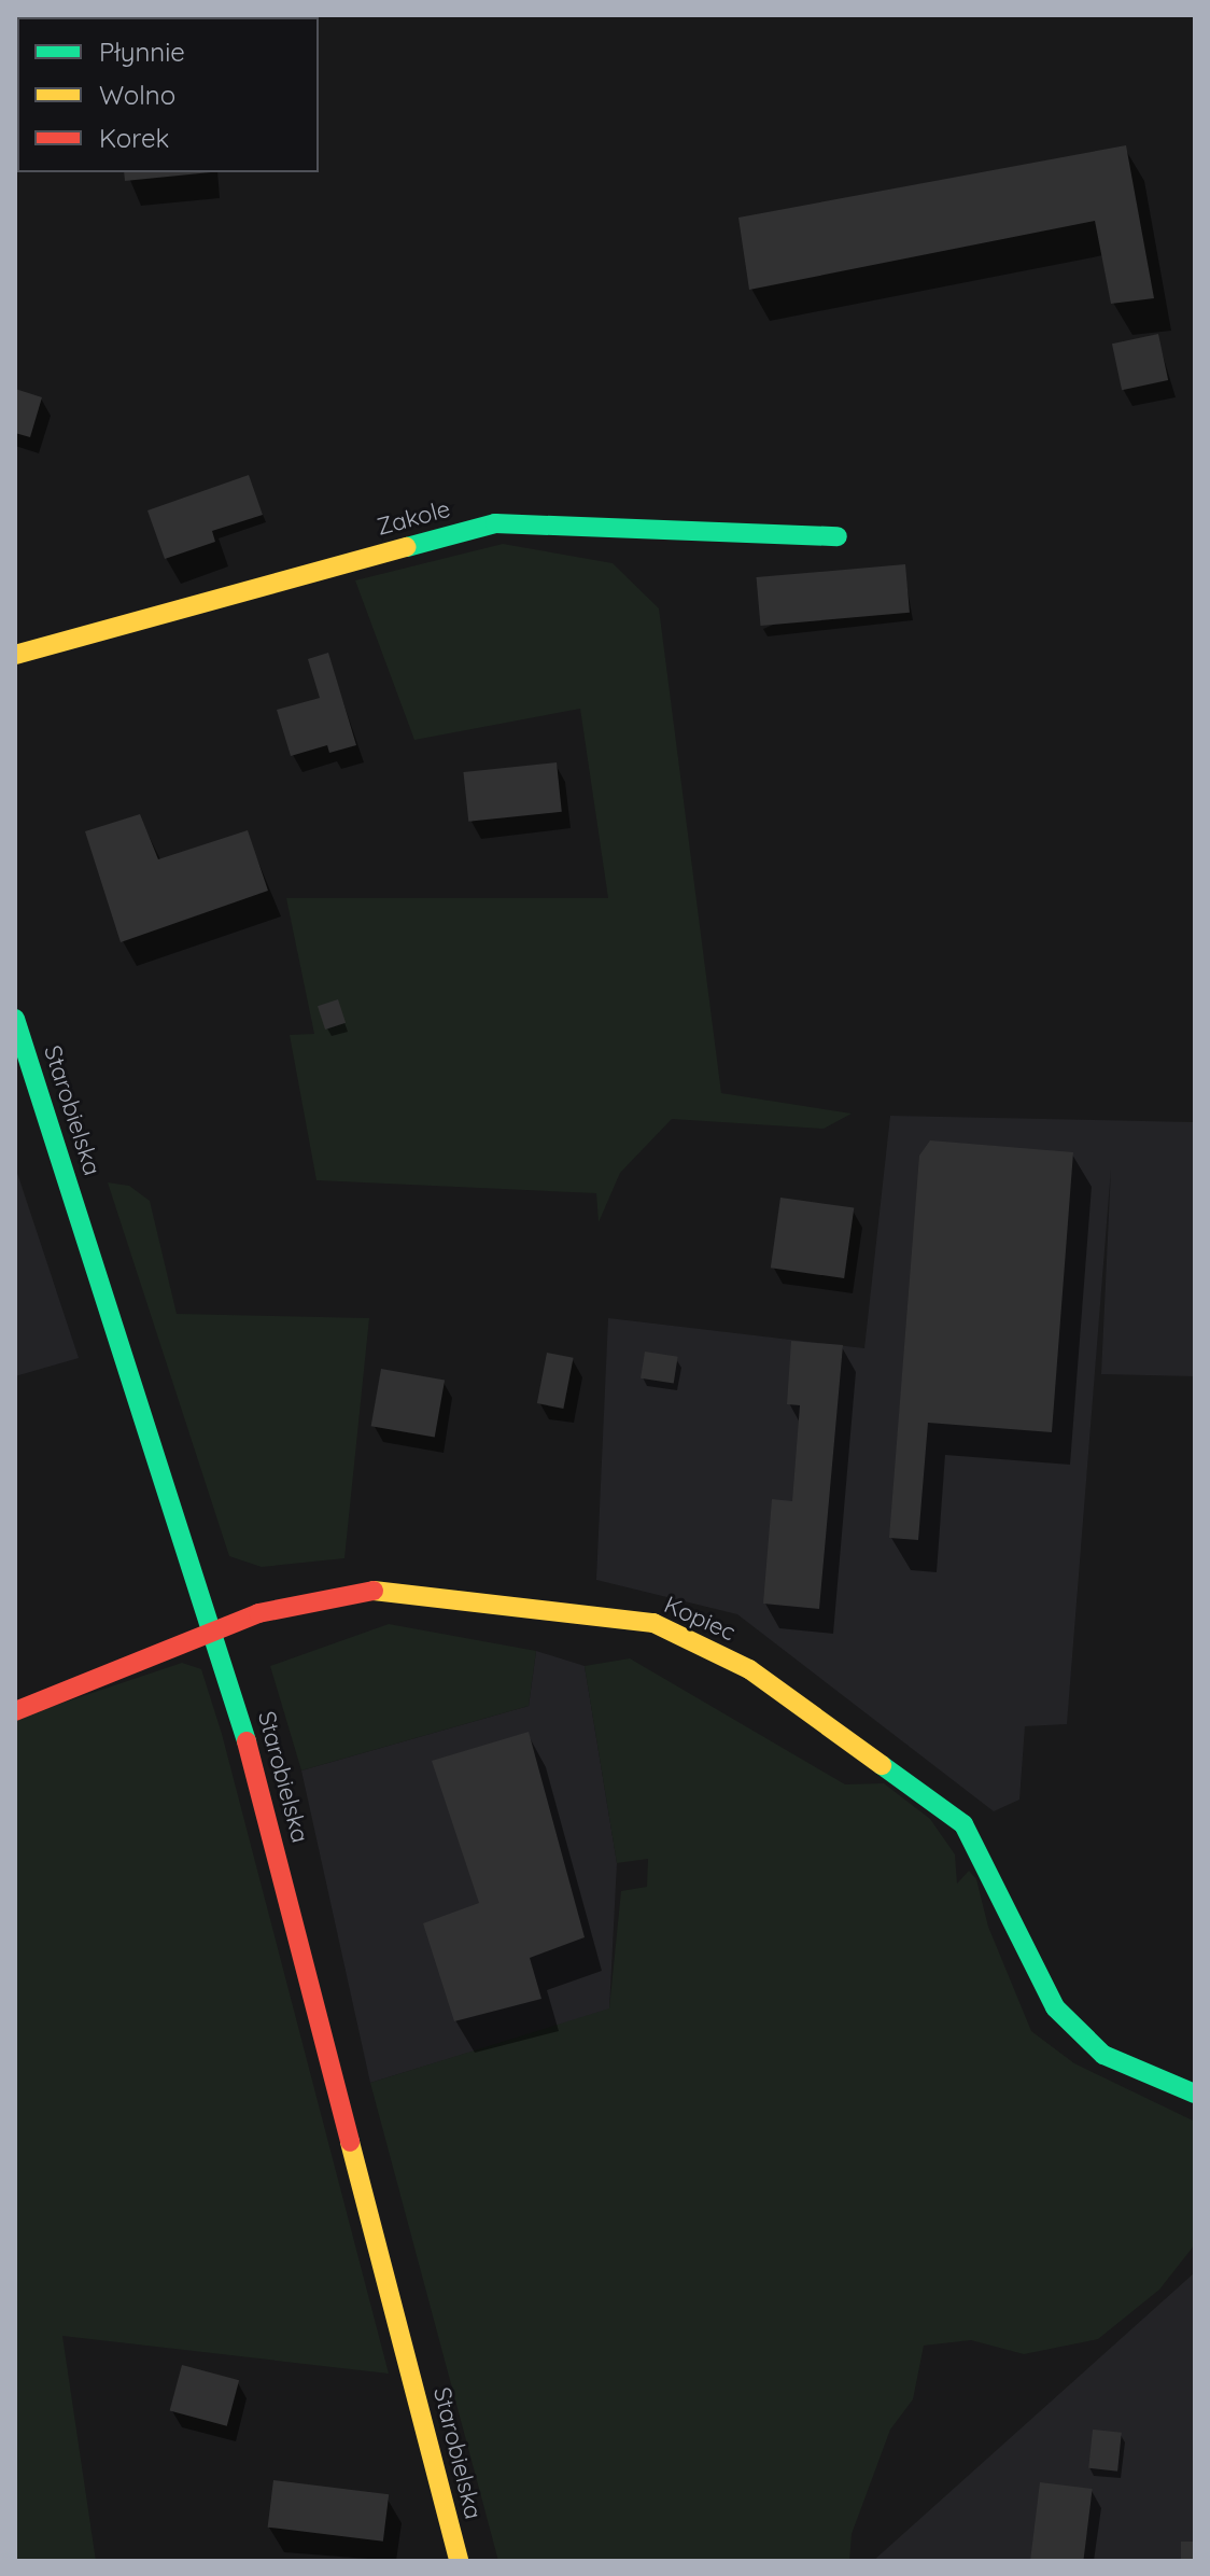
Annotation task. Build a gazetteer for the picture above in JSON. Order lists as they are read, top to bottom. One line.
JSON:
{"streets":{"street":["Zakole","Starobielska","Kopiec"]},"crossings":[["Starobielska","Kopiec"]],"legend":["Płynnie","Wolno","Korek"]}
